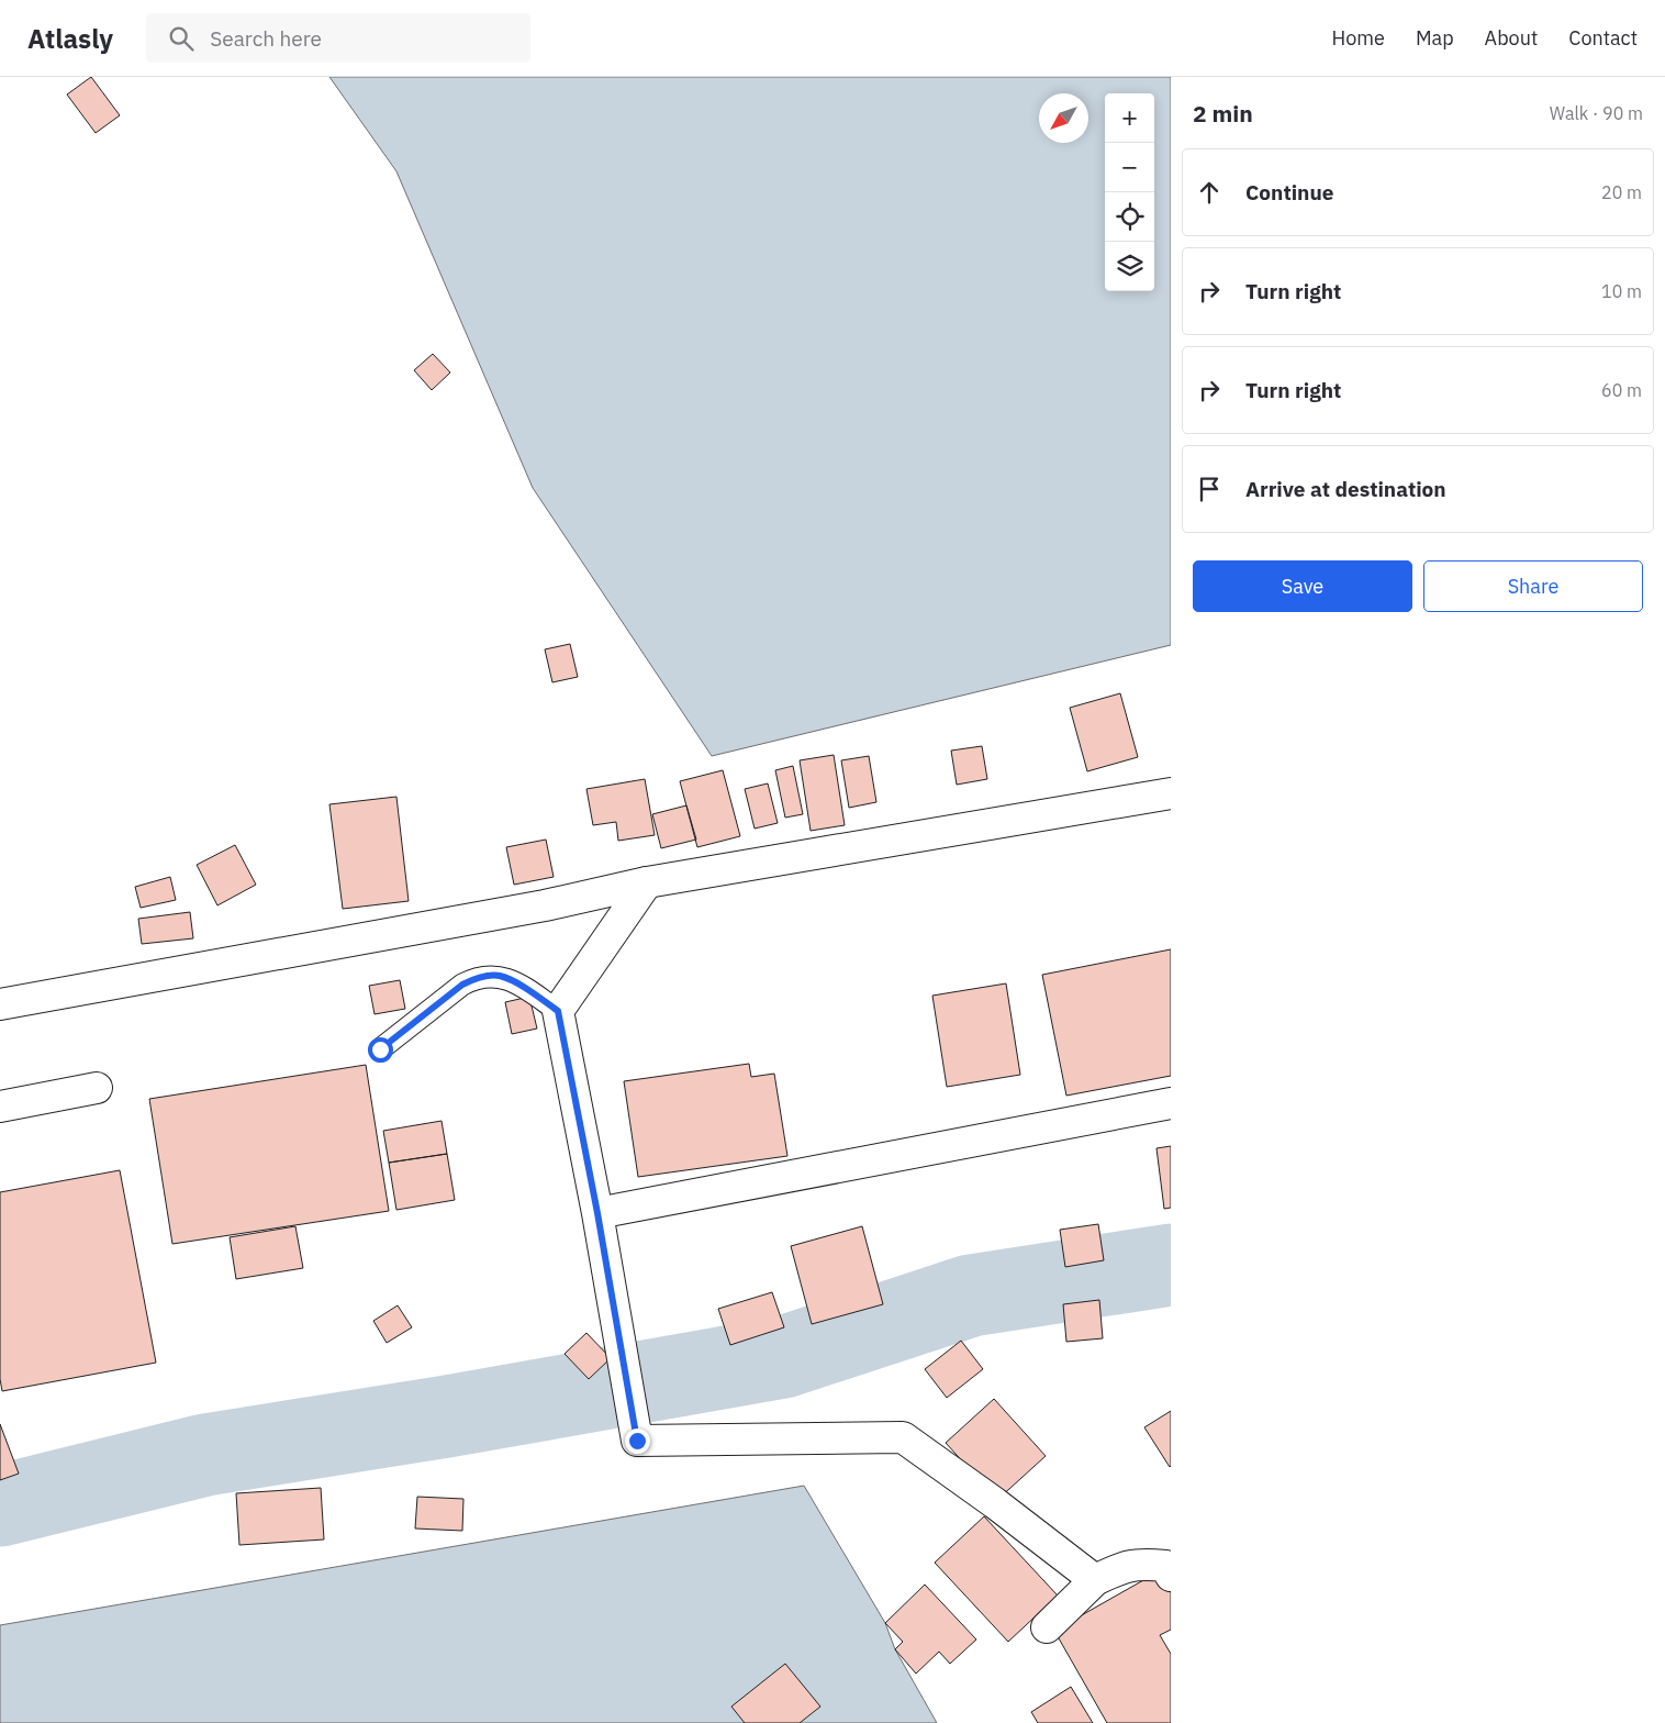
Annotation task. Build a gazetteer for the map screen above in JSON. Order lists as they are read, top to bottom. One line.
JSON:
{"north":"bottom left","page":{"header":"Atlasly","search":"Search here","nav":["Home","Map","About","Contact"],"heading":["2 min","Walk · 90 m"],"map_buttons":["+","−"],"list":[["Continue","20 m"],["Turn right","10 m"],["Turn right","60 m"],"Arrive at destination"],"buttons":["Save","Share"]}}
